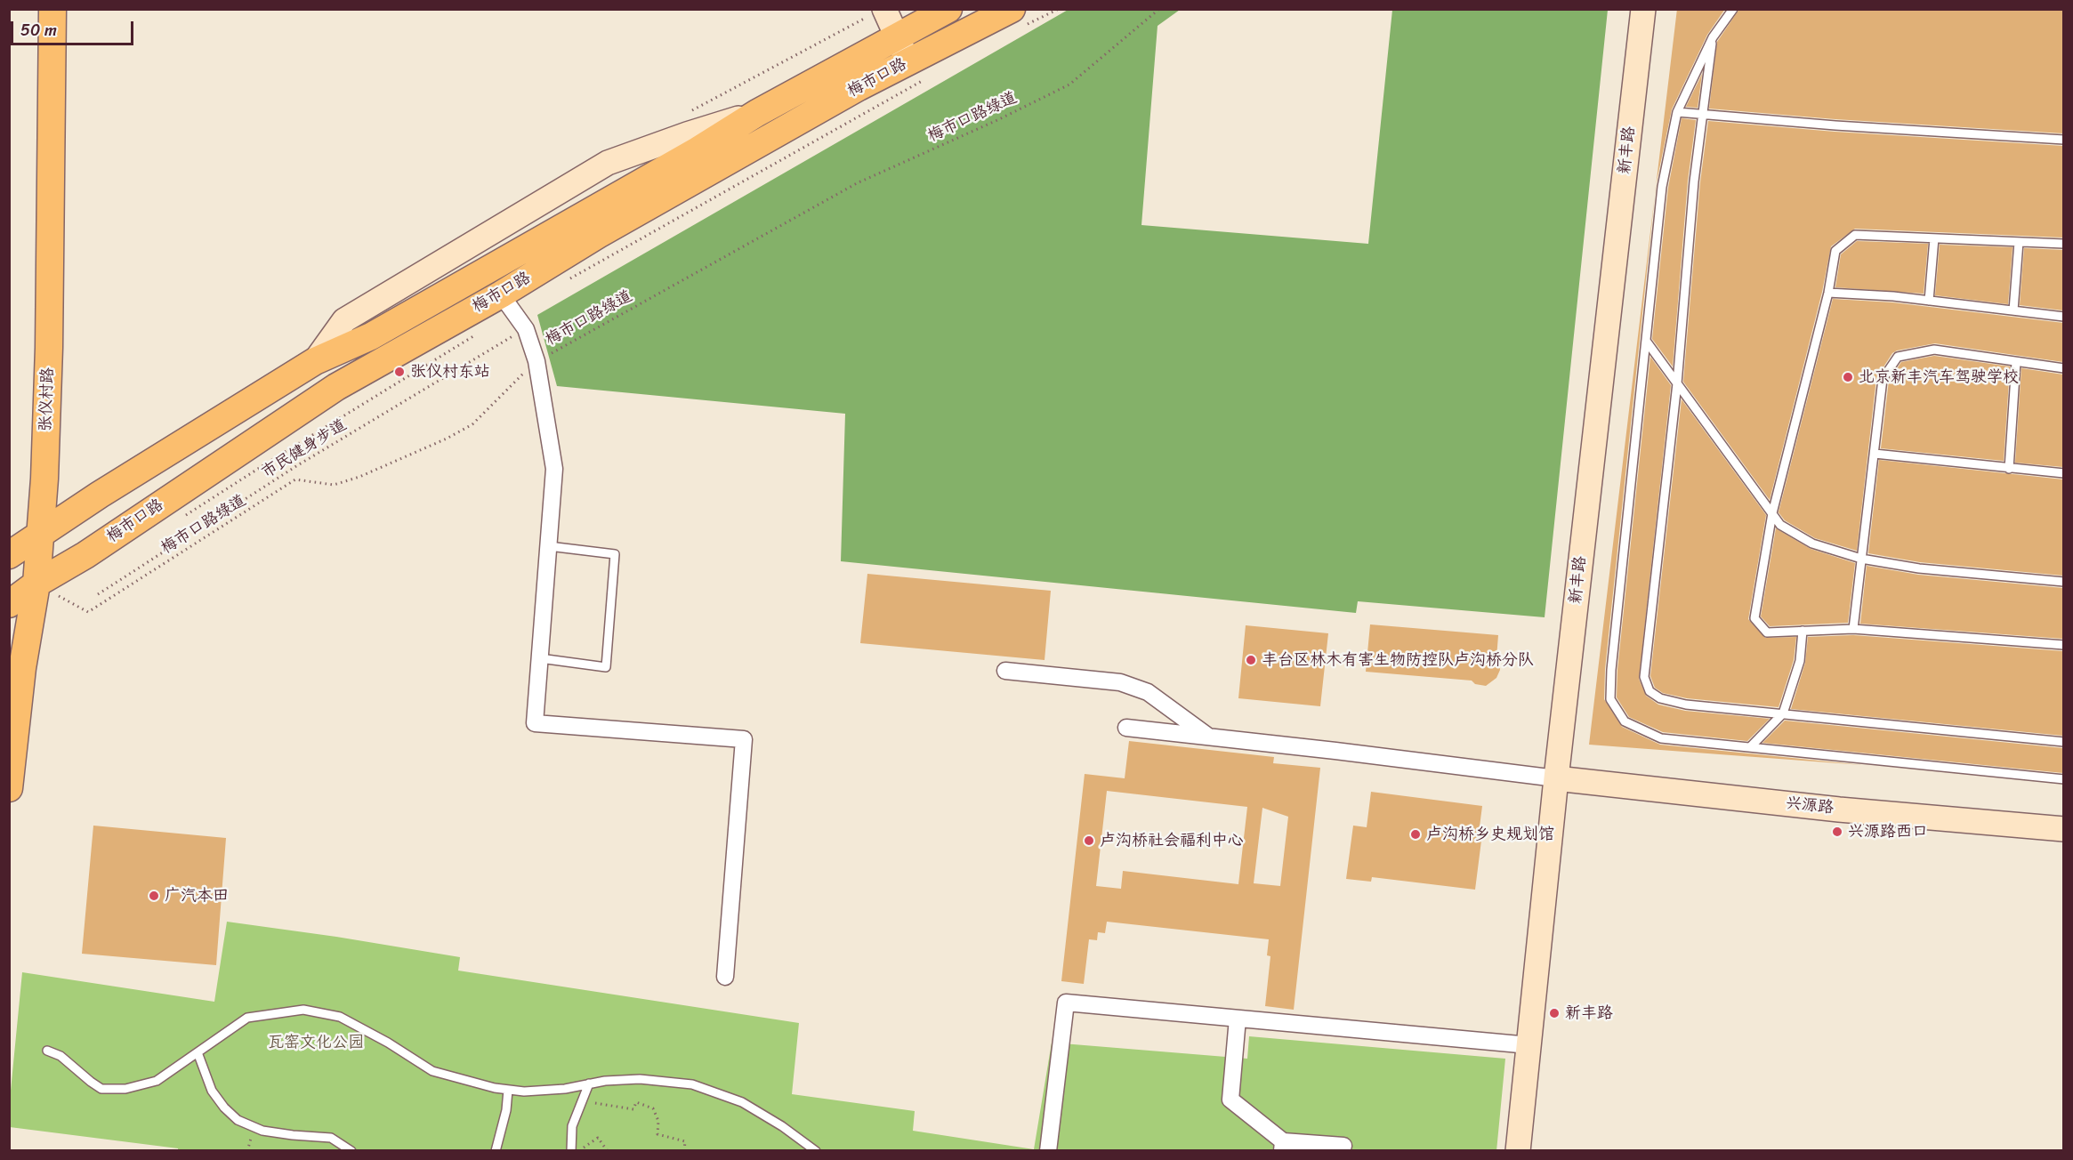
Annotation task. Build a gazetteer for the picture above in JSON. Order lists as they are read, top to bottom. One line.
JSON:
{"streets":{"main road":["梅市口路","张仪村路"],"street":["新丰路","兴源路"],"path":["梅市口路绿道","市民健身步道"]},"crossings":[["梅市口路","梅市口路绿道"],["梅市口路","张仪村路"],["梅市口路绿道","张仪村路"],["新丰路","兴源路"]],"parks":["瓦窑文化公园"],"places":["张仪村东站","北京新丰汽车驾驶学校","丰台区林木有害生物防控队卢沟桥分队","兴源路西口","卢沟桥乡史规划馆","卢沟桥社会福利中心","广汽本田","新丰路"],"scale_bar":"50 m"}
